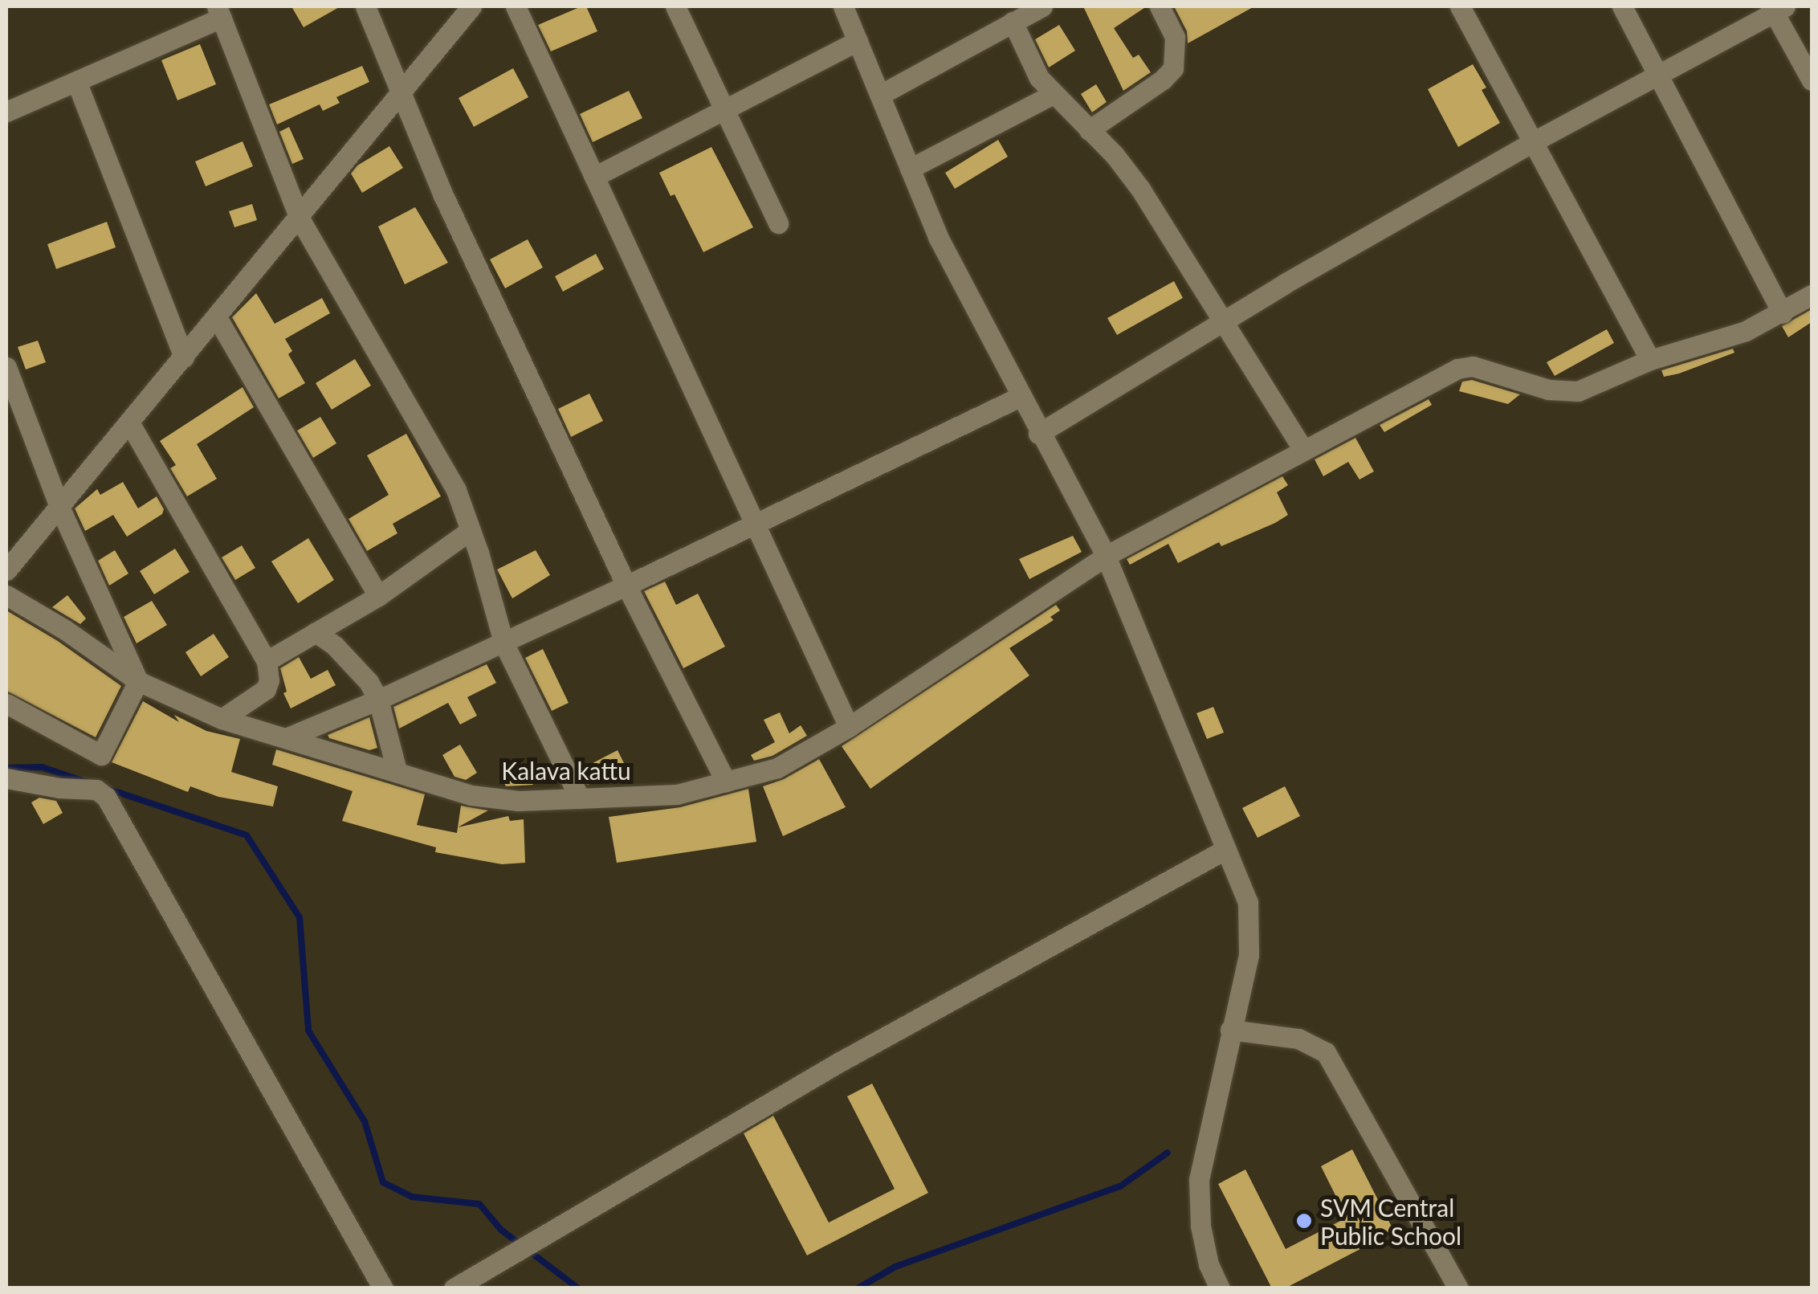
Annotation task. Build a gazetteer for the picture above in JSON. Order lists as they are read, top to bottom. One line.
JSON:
{"streets":{"street":["Kalava kattu"]},"places":["SVM Central Public School"]}
